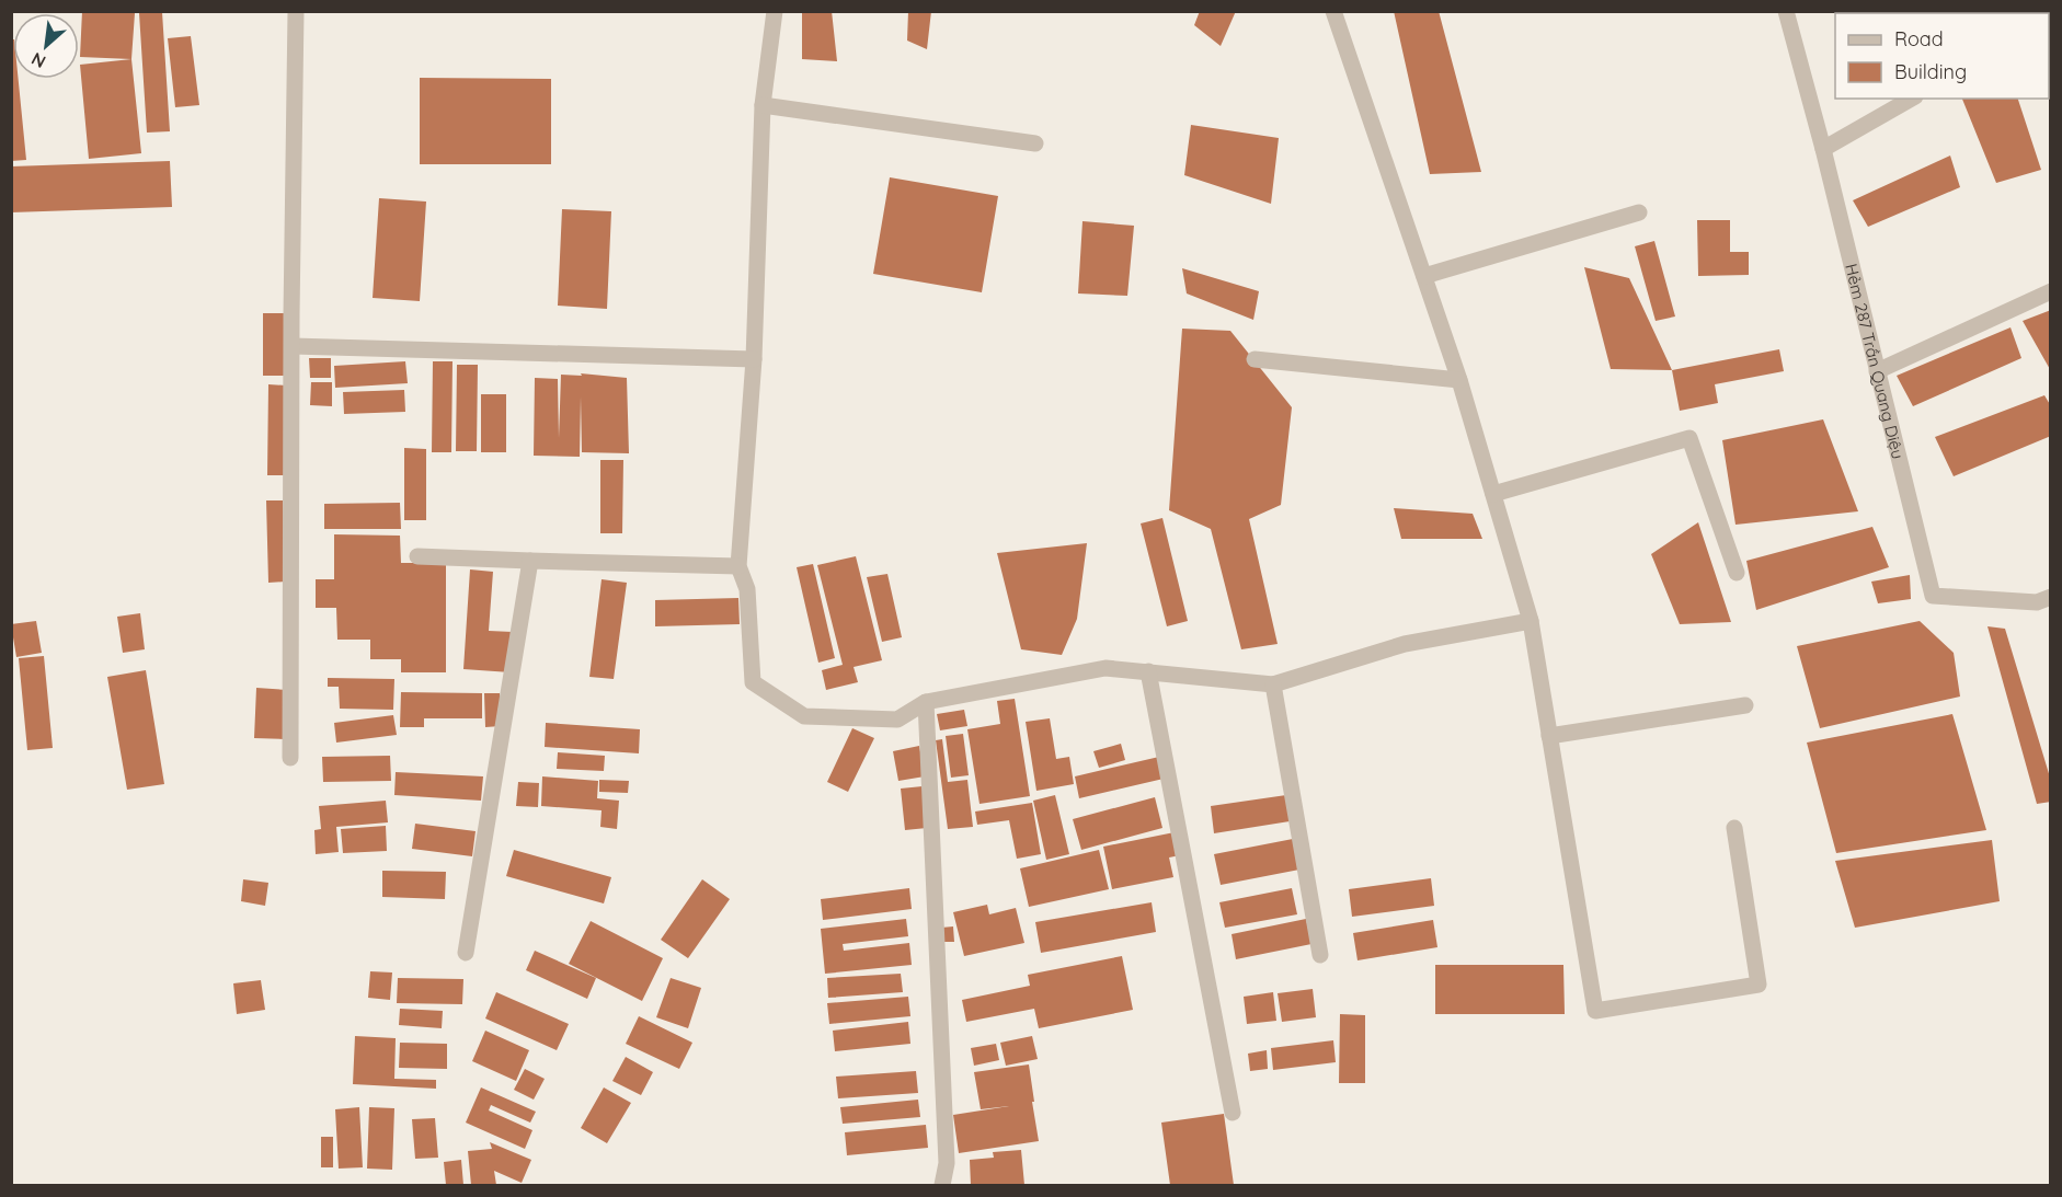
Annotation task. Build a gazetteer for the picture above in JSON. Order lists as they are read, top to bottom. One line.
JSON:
{"streets":{"street":["Hẻm 287 Trần Quang Diệu"]},"legend":["Road","Building"],"north":"bottom left"}
